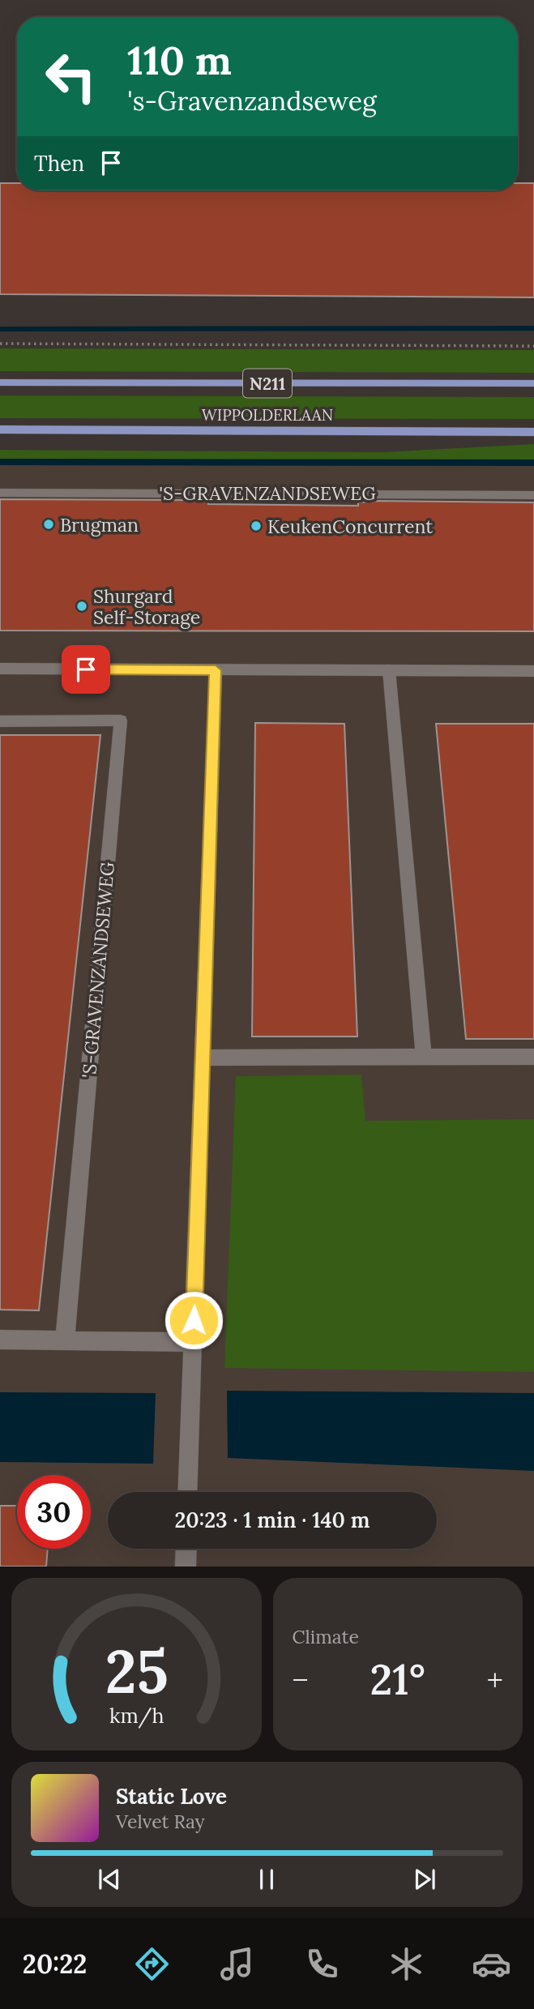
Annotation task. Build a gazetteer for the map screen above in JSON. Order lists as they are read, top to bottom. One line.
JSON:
{"streets":{"main road":["N211","WIPPOLDERLAAN"],"street":["'S-GRAVENZANDSEWEG"]},"places":["Brugman","KeukenConcurrent","Shurgard Self-Storage"],"page":{"turn":["110 m","'s-Gravenzandseweg"],"then":"Then","limit":"30","trip":"20:23 · 1 min · 140 m","tile":"Climate","heat":["−","21°","+"],"song":["Static Love","Velvet Ray"],"tabs":"20:22","gauge":["25","km/h"]}}
